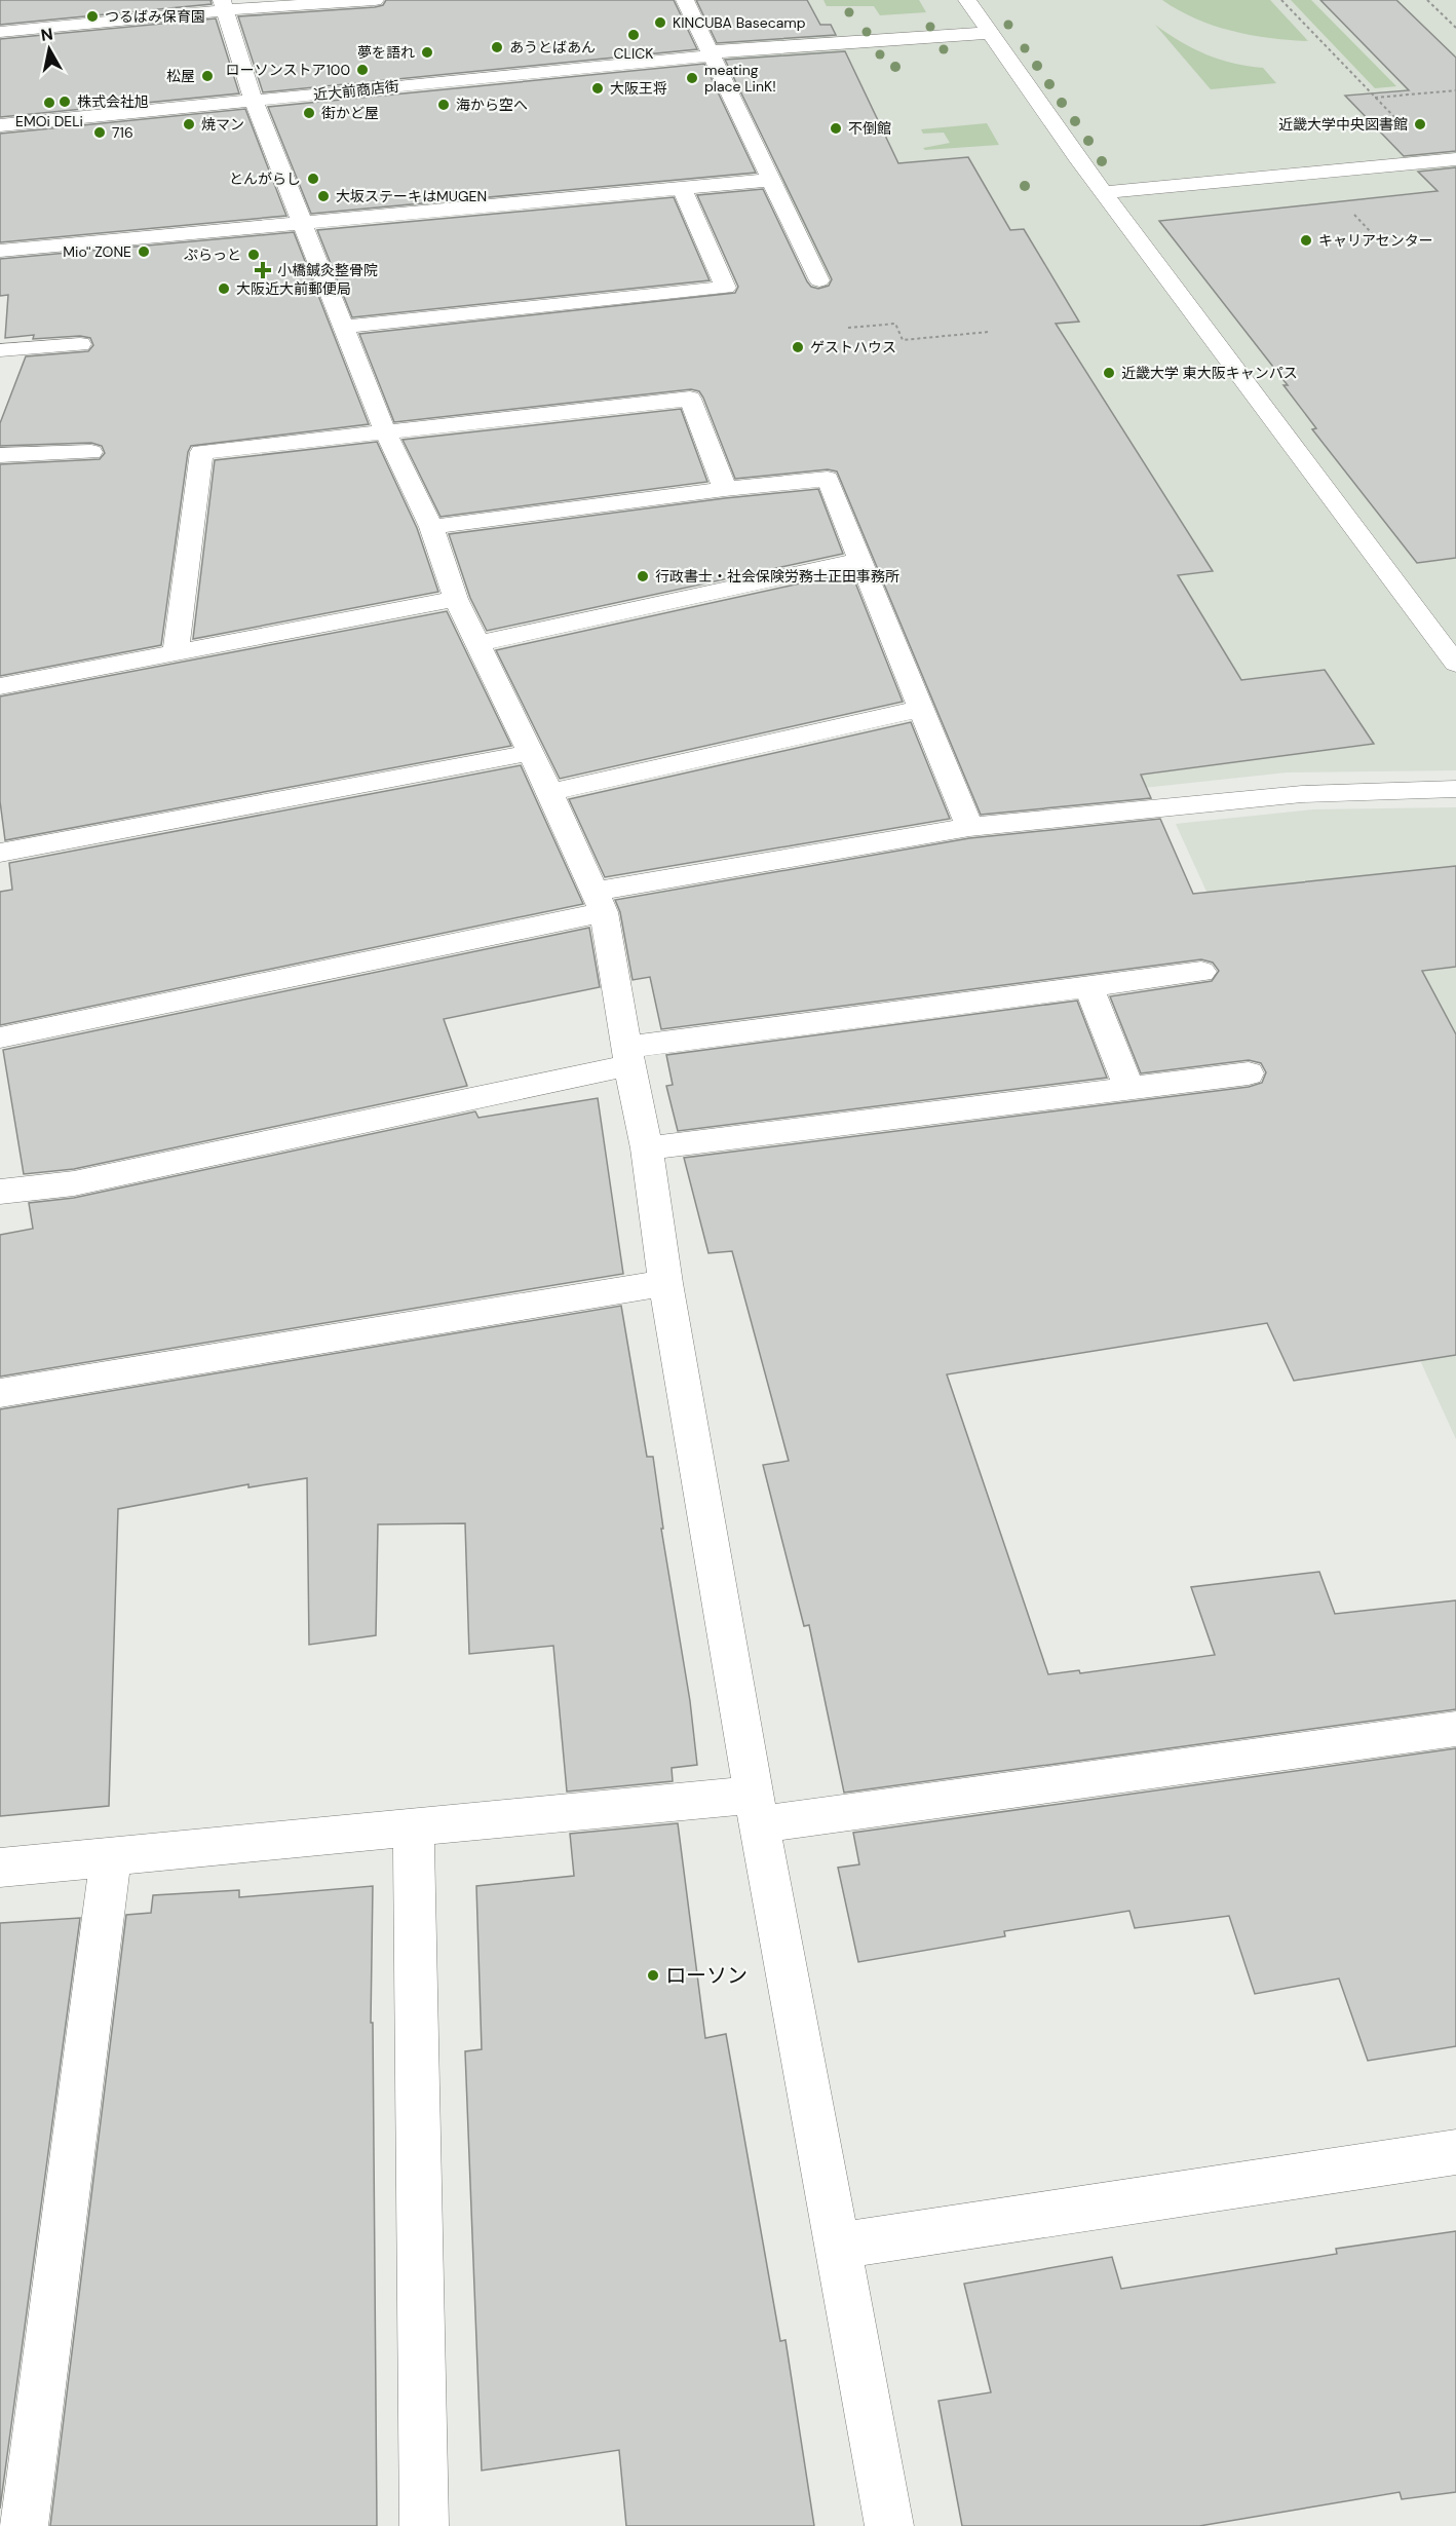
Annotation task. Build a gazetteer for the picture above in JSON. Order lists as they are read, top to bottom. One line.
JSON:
{"streets":{"street":["近大前商店街"]},"places":{"other":["つるばみ保育園","KINCUBA Basecamp","CLICK","あうとばあん","夢を語れ","ローソンストア100","松屋","meating place LinK!","大阪王将","株式会社旭","EMOi DELi","海から空へ","街かど屋","焼マン","近畿大学中央図書館","不倒館","716","とんがらし","大坂ステーキはMUGEN","キャリアセンター","Mio'' ZONE","ぷらっと","大阪近大前郵便局","ゲストハウス","近畿大学 東大阪キャンパス","行政書士・社会保険労務士正田事務所","ローソン"],"health":["小橋鍼灸整骨院"]},"north":"top"}
